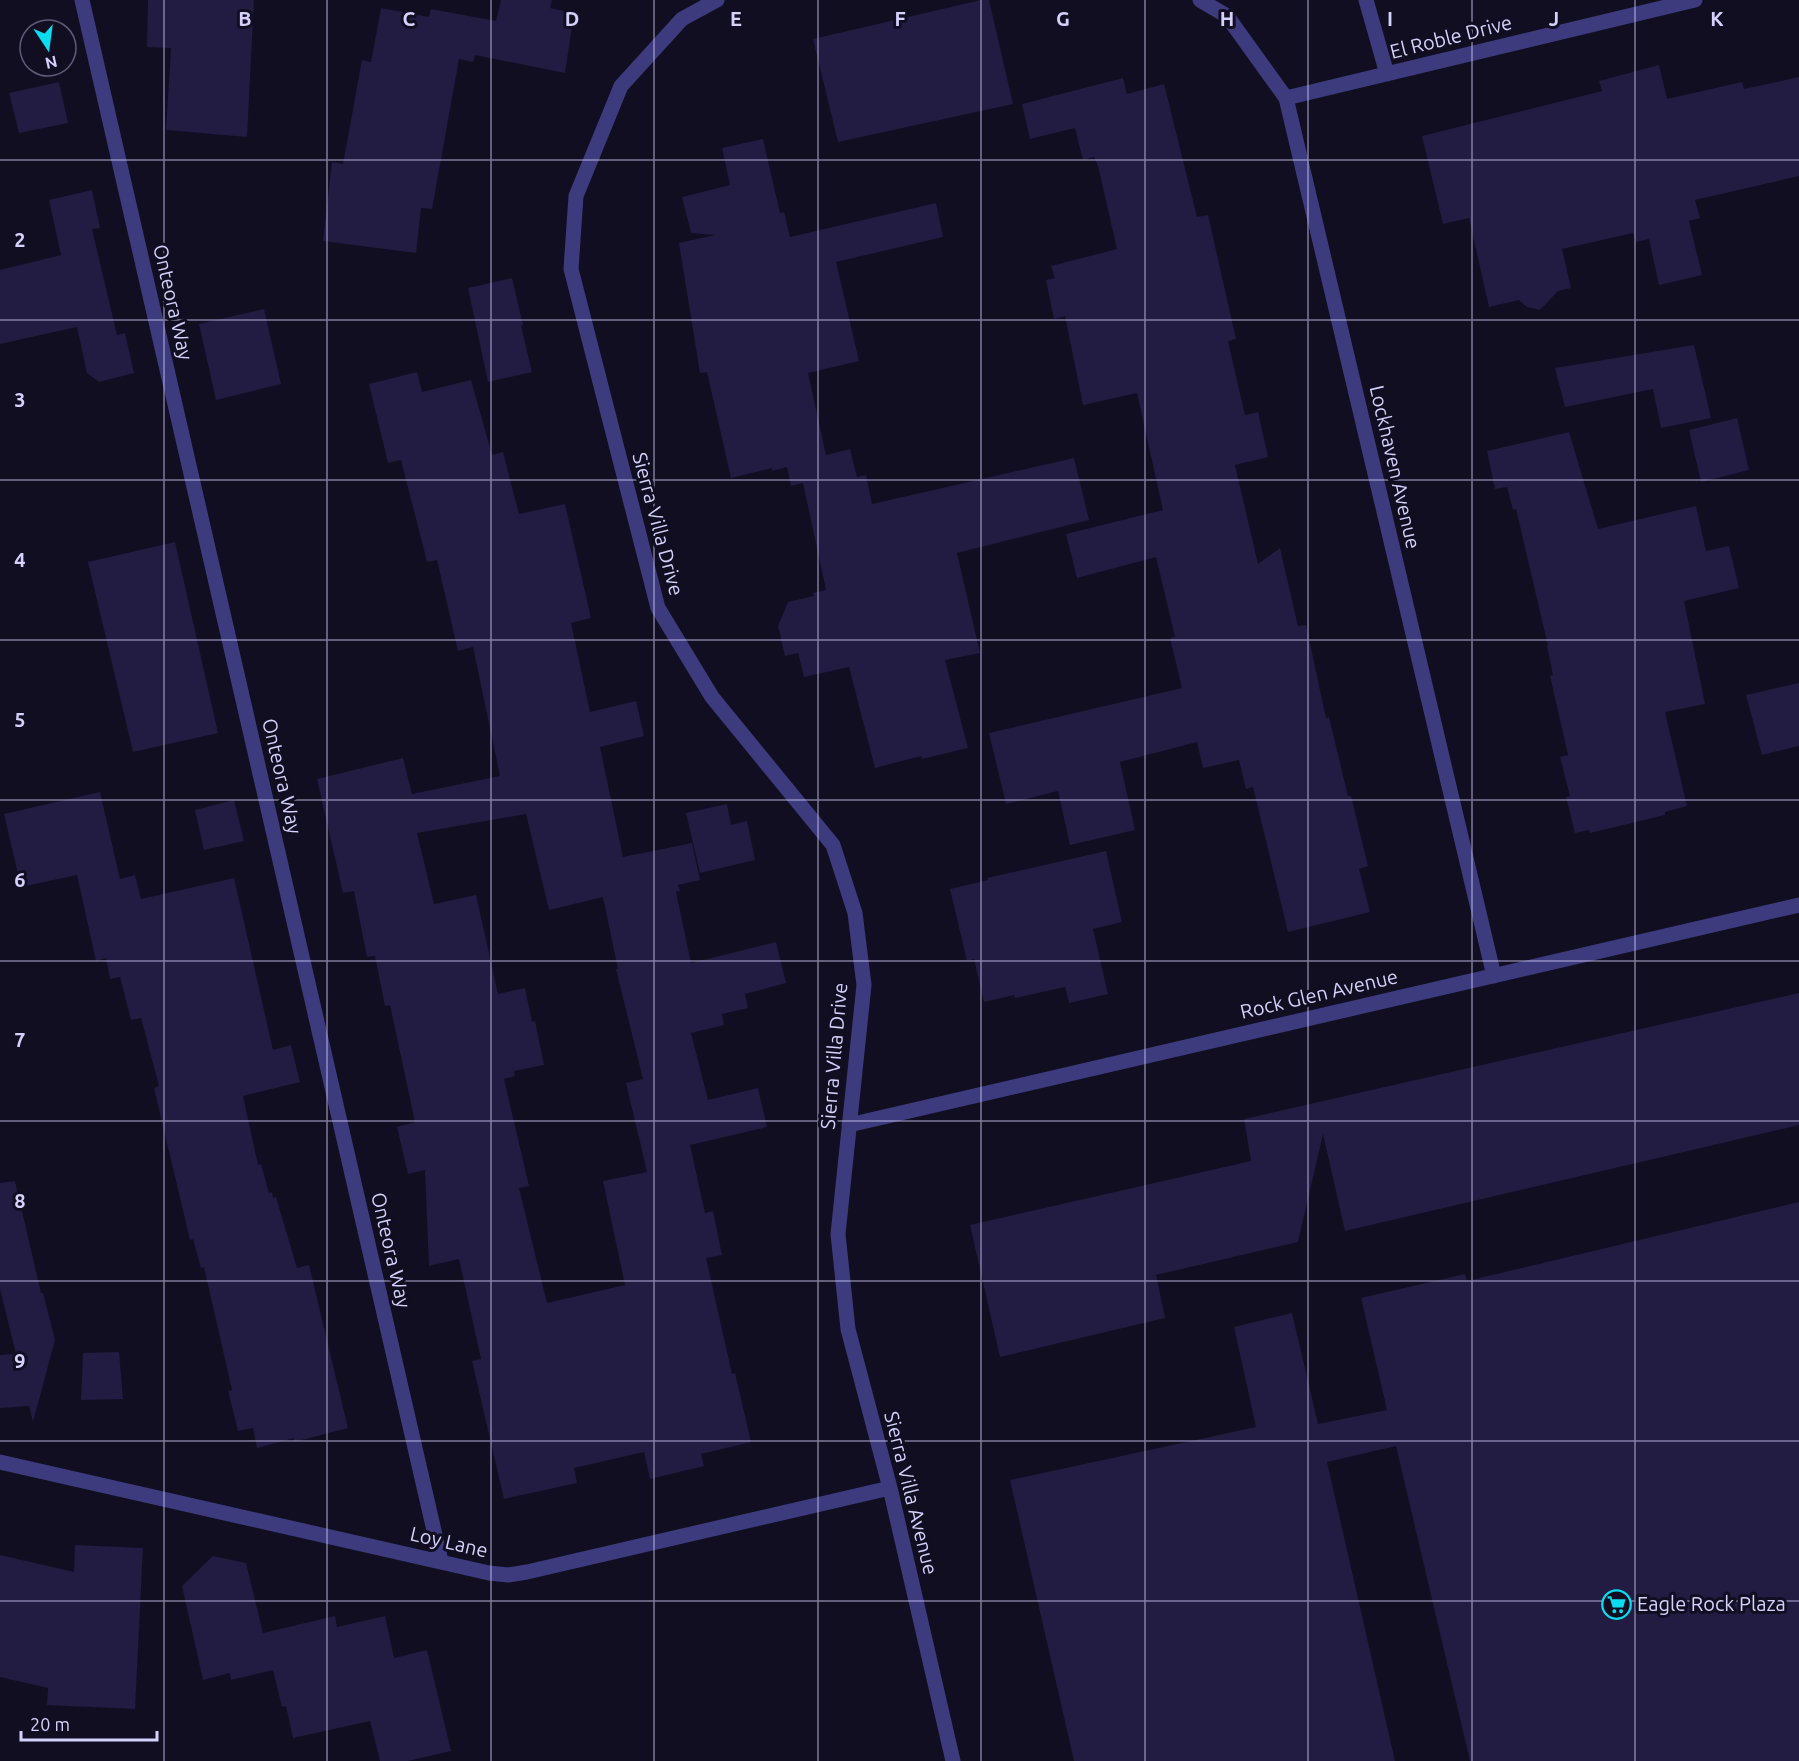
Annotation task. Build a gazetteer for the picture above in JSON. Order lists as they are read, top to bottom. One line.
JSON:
{"streets":{"street":["El Roble Drive","Onteora Way","Lockhaven Avenue","Sierra Villa Drive","Rock Glen Avenue","Sierra Villa Avenue","Loy Lane"]},"crossings":[["El Roble Drive","Lockhaven Avenue"],["Onteora Way","Loy Lane"],["Lockhaven Avenue","Rock Glen Avenue"],["Sierra Villa Drive","Rock Glen Avenue"],["Sierra Villa Drive","Sierra Villa Avenue"],["Sierra Villa Avenue","Loy Lane"]],"places":{"supermarket":["Eagle Rock Plaza"]},"scale_bar":"20 m","north":"bottom","grid":{"columns":["B","C","D","E","F","G","H","I","J","K"],"rows":["2","3","4","5","6","7","8","9"]}}
